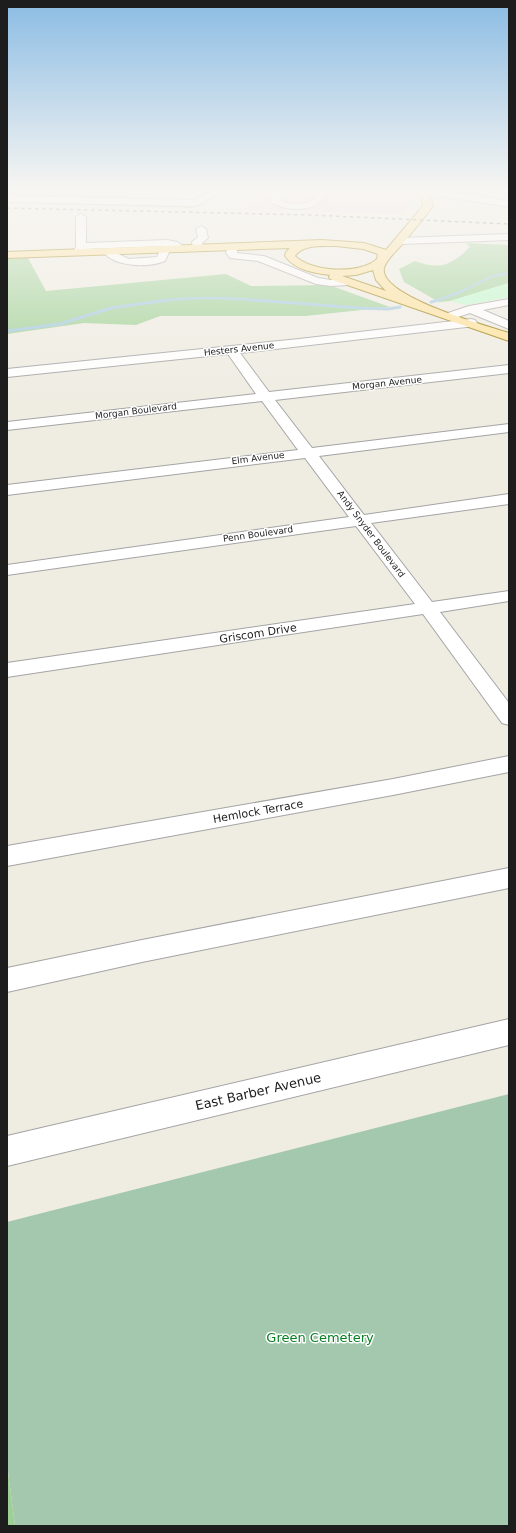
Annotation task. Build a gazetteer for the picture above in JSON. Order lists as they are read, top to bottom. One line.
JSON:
{"streets":{"street":["Hesters Avenue","Morgan Avenue","Morgan Boulevard","Elm Avenue","Penn Boulevard","Andy Snyder Boulevard","Griscom Drive","Hemlock Terrace","East Barber Avenue"]},"crossings":[["Hesters Avenue","Andy Snyder Boulevard"],["Morgan Avenue","Morgan Boulevard"],["Morgan Avenue","Andy Snyder Boulevard"],["Morgan Boulevard","Andy Snyder Boulevard"],["Elm Avenue","Andy Snyder Boulevard"],["Penn Boulevard","Andy Snyder Boulevard"],["Andy Snyder Boulevard","Griscom Drive"]],"parks":["Green Cemetery"]}
